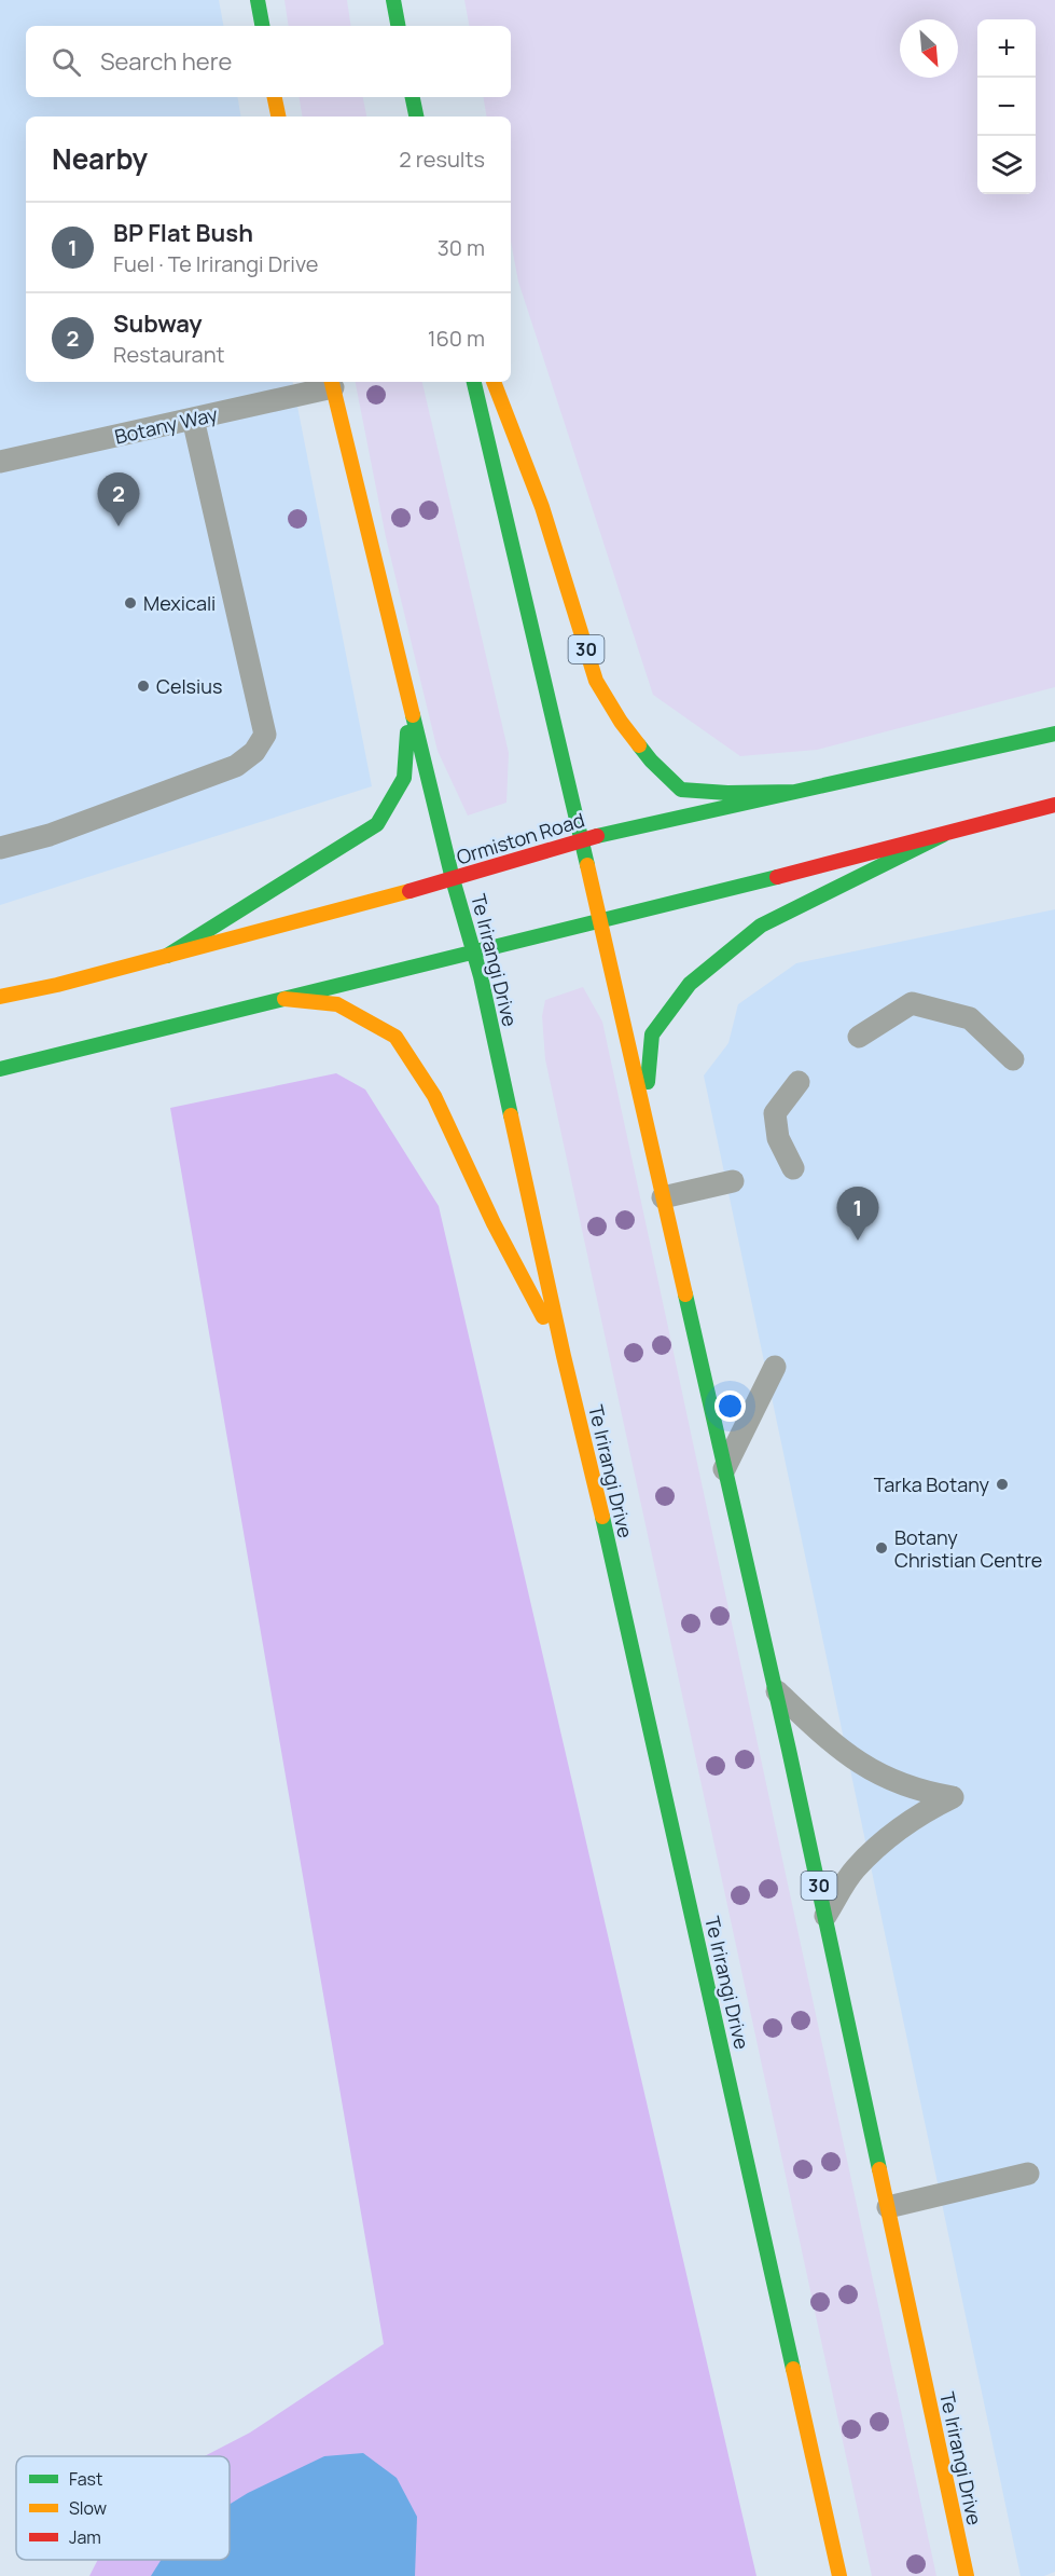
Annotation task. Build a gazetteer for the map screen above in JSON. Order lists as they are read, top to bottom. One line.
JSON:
{"streets":{"main road":["30","Ormiston Road","Te Irirangi Drive"],"lane":["Botany Way"]},"crossings":[["Botany Way","Te Irirangi Drive"],["30","Ormiston Road"],["Ormiston Road","Te Irirangi Drive"]],"places":["Mexicali","Celsius","Tarka Botany","Botany Christian Centre"],"legend":["Fast","Slow","Jam"],"north":"bottom right","page":{"map_buttons":["+","−"],"search":"Search here","heading":["Nearby","2 results"],"list":[{"mark":"1","name":"BP Flat Bush","note":"Fuel · Te Irirangi Drive","value":"30 m"},{"mark":"2","name":"Subway","note":"Restaurant","value":"160 m"}],"pins":["2","1"]}}
